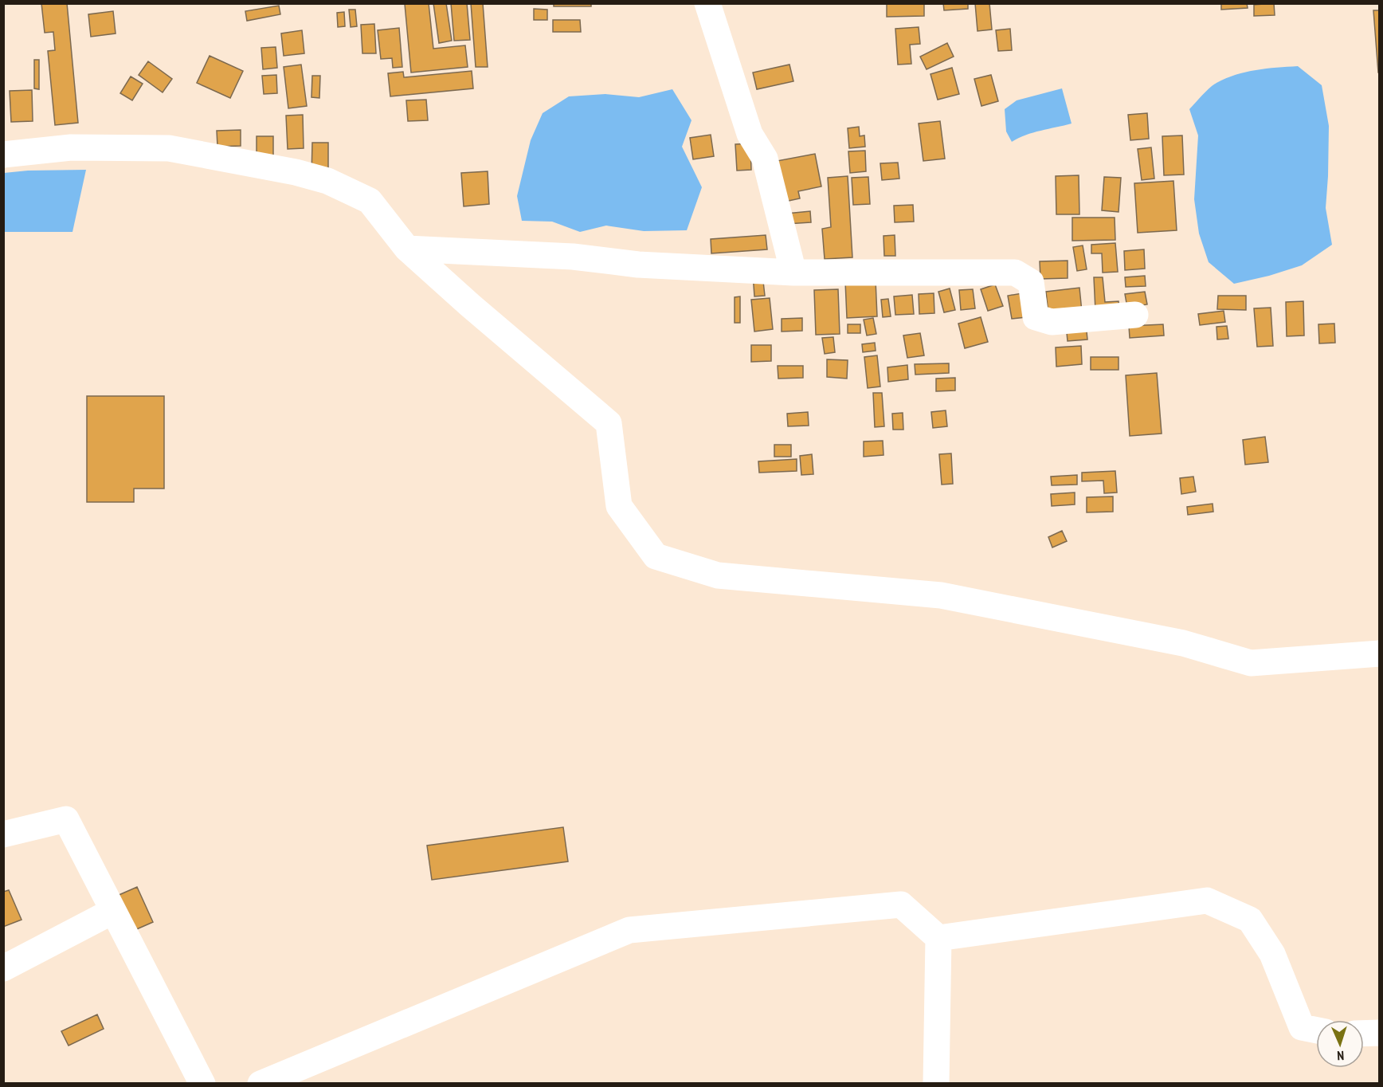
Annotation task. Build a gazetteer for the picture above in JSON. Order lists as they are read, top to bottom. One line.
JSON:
{"north":"bottom"}
